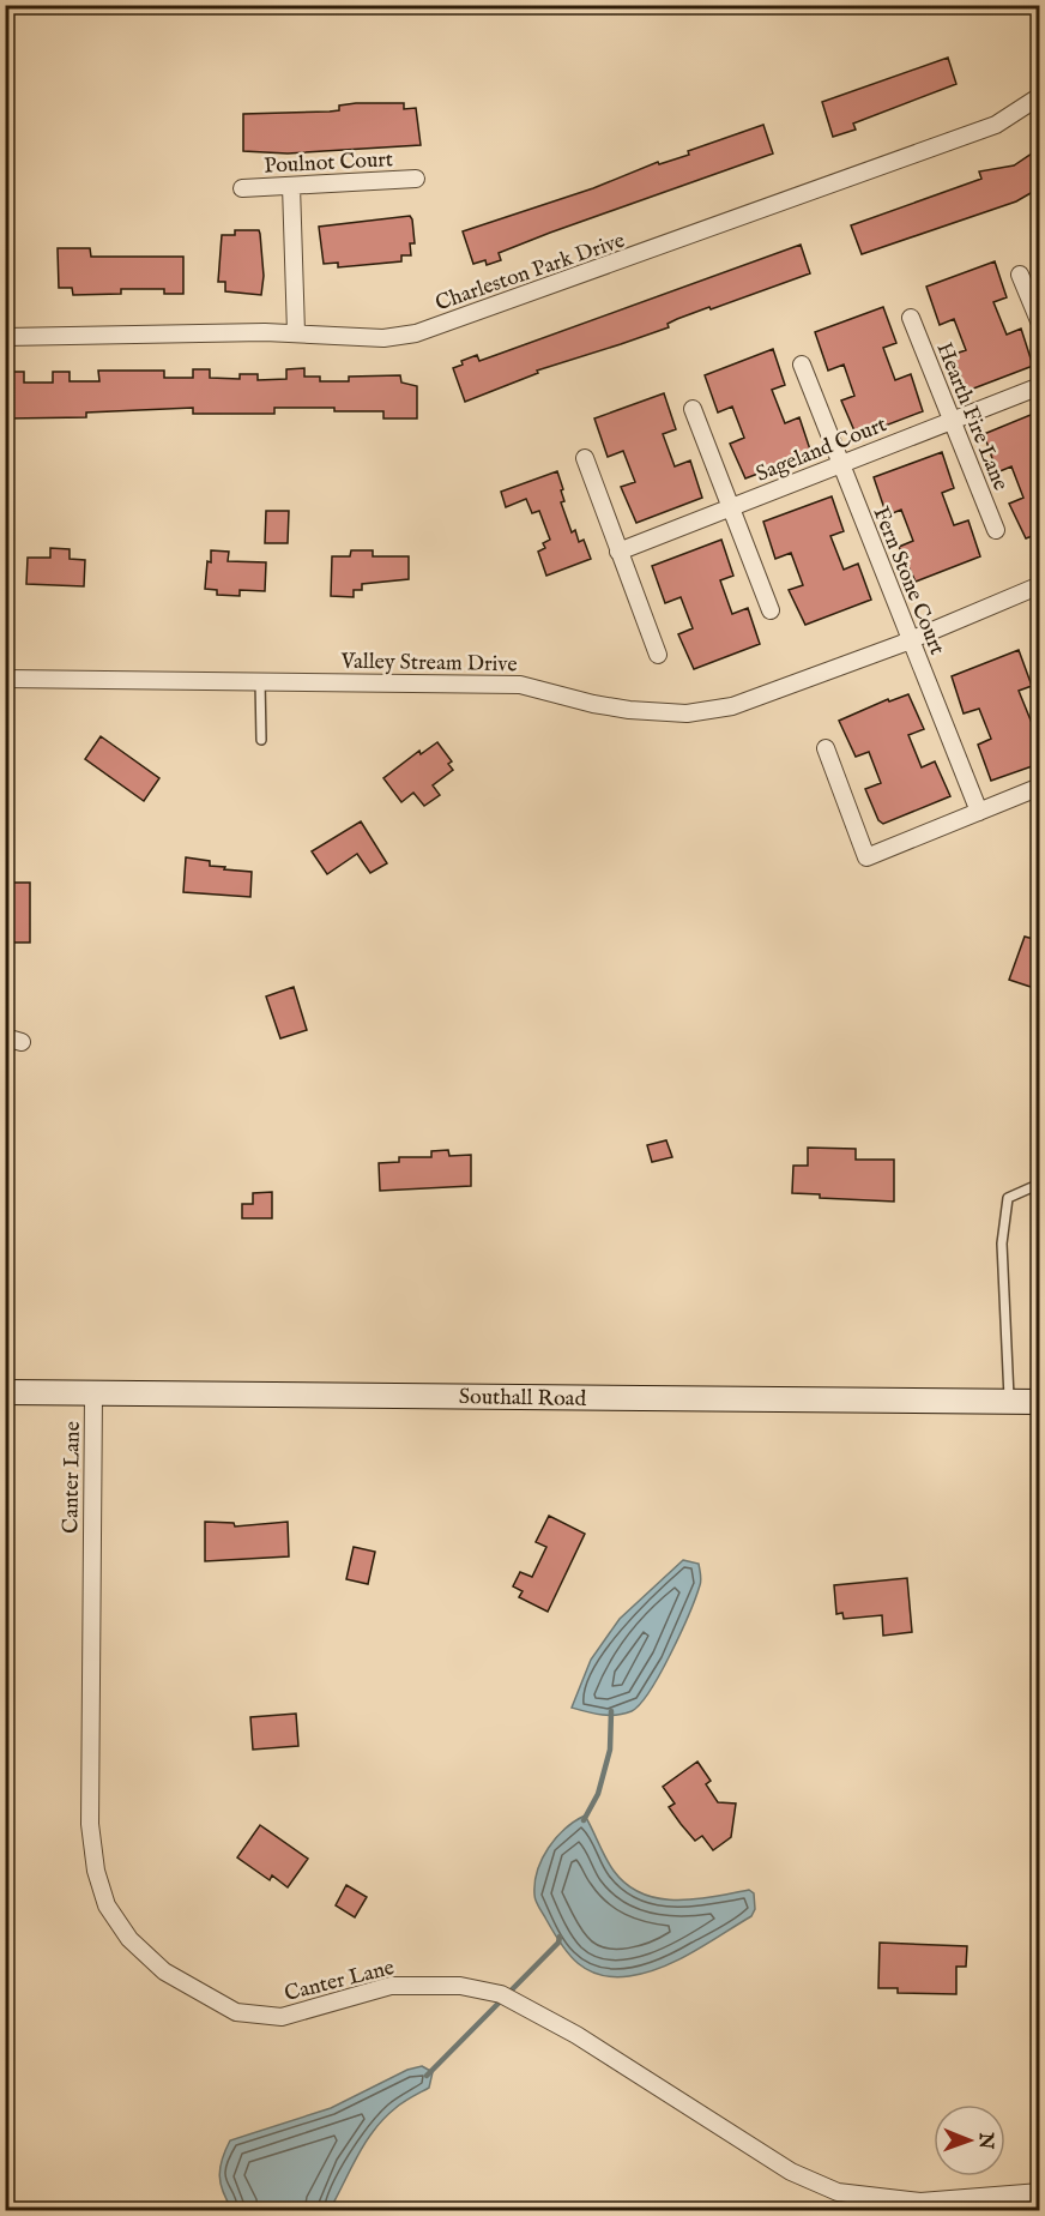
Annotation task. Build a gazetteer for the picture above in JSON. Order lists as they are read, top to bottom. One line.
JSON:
{"streets":{"street":["Poulnot Court","Charleston Park Drive","Hearth Fire Lane","Sageland Court","Fern Stone Court","Valley Stream Drive","Southall Road","Canter Lane"]},"crossings":[["Hearth Fire Lane","Sageland Court"],["Sageland Court","Fern Stone Court"],["Fern Stone Court","Valley Stream Drive"],["Southall Road","Canter Lane"]],"north":"right"}
